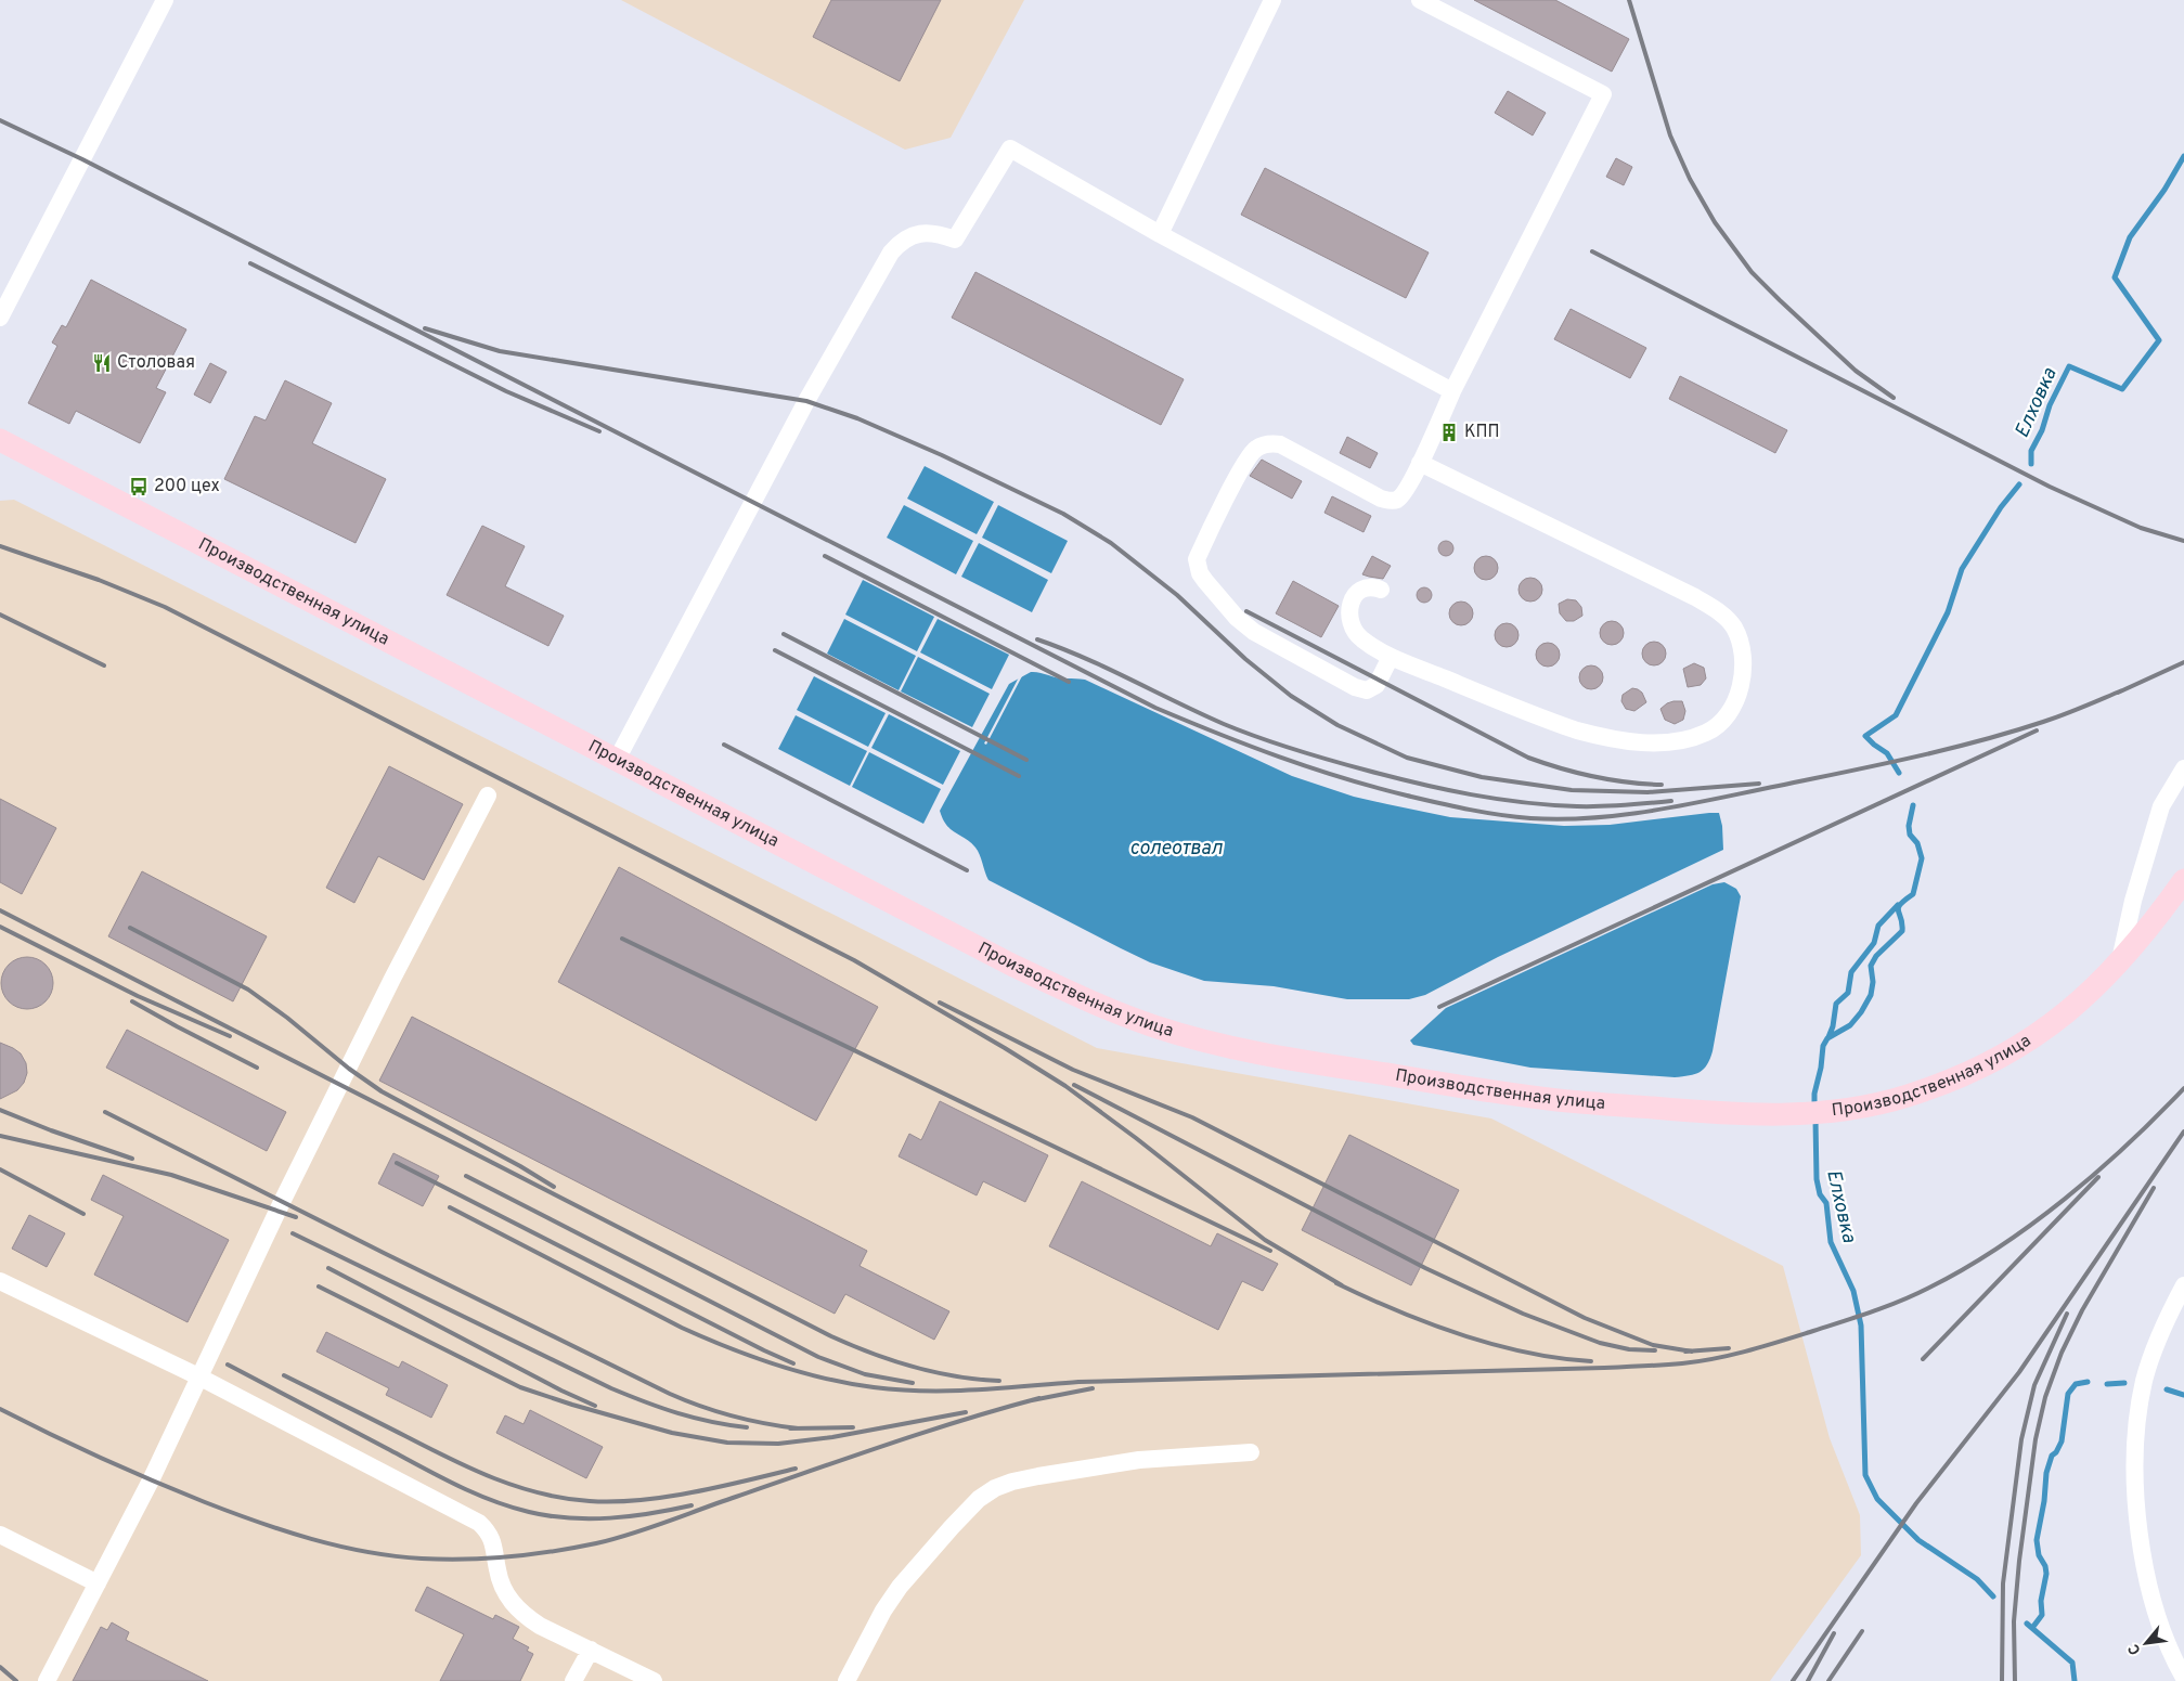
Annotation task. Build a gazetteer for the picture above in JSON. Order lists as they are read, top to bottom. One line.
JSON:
{"streets":{"main road":["Производственная улица"]},"water":["Елховка","солеотвал"],"places":{"restaurant":["Cтоловая"],"building":["КПП"],"bus stop":["200 цех"]},"north":"bottom left"}
